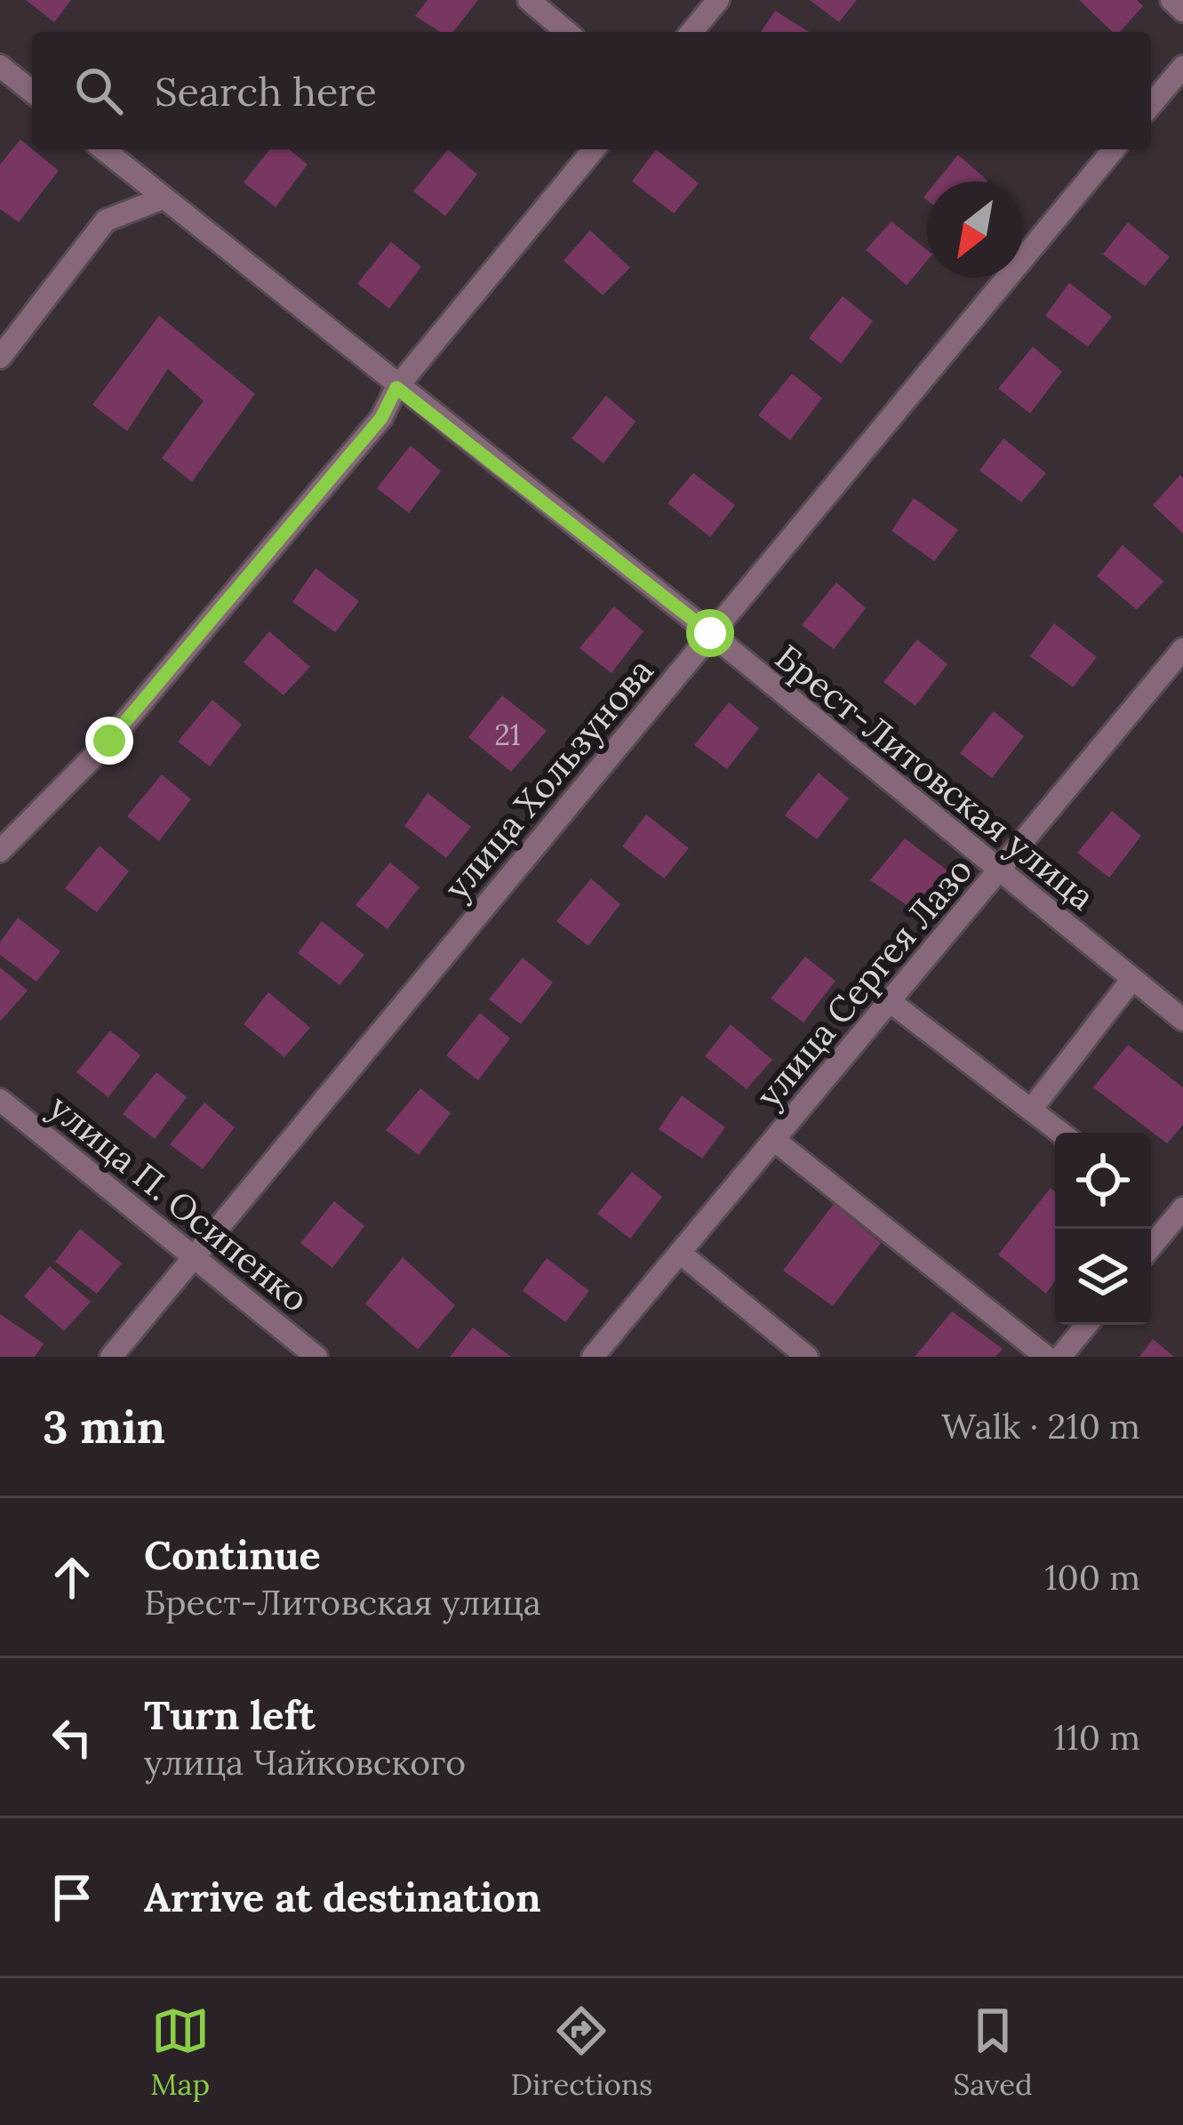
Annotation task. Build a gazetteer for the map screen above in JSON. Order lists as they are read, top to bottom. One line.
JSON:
{"streets":{"street":["Брест-Литовская улица","улица Хользунова","улица Сергея Лазо","улица П. Осипенко"]},"crossings":[["Брест-Литовская улица","улица Хользунова"],["Брест-Литовская улица","улица Сергея Лазо"],["улица Хользунова","улица П. Осипенко"]],"house_numbers":["21"],"north":"bottom left","page":{"search":"Search here","heading":["3 min","Walk · 210 m"],"list":[["Continue","Брест-Литовская улица","100 m"],["Turn left","улица Чайковского","110 m"],"Arrive at destination"],"nav":["Map","Directions","Saved"]}}
